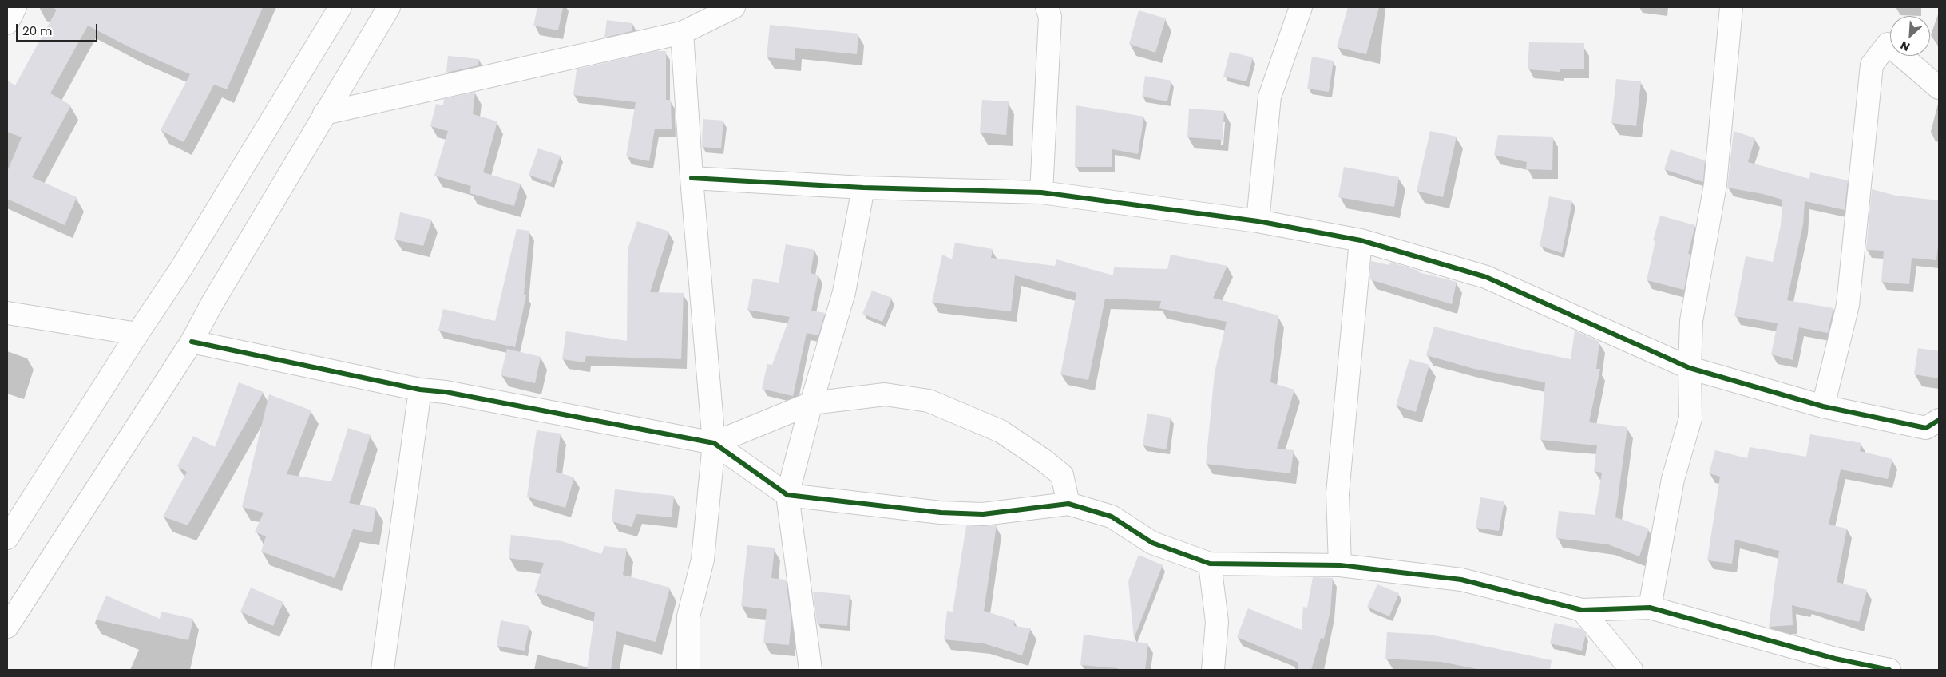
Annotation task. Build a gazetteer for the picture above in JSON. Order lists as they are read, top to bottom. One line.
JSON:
{"scale_bar":"20 m","north":"bottom left"}
